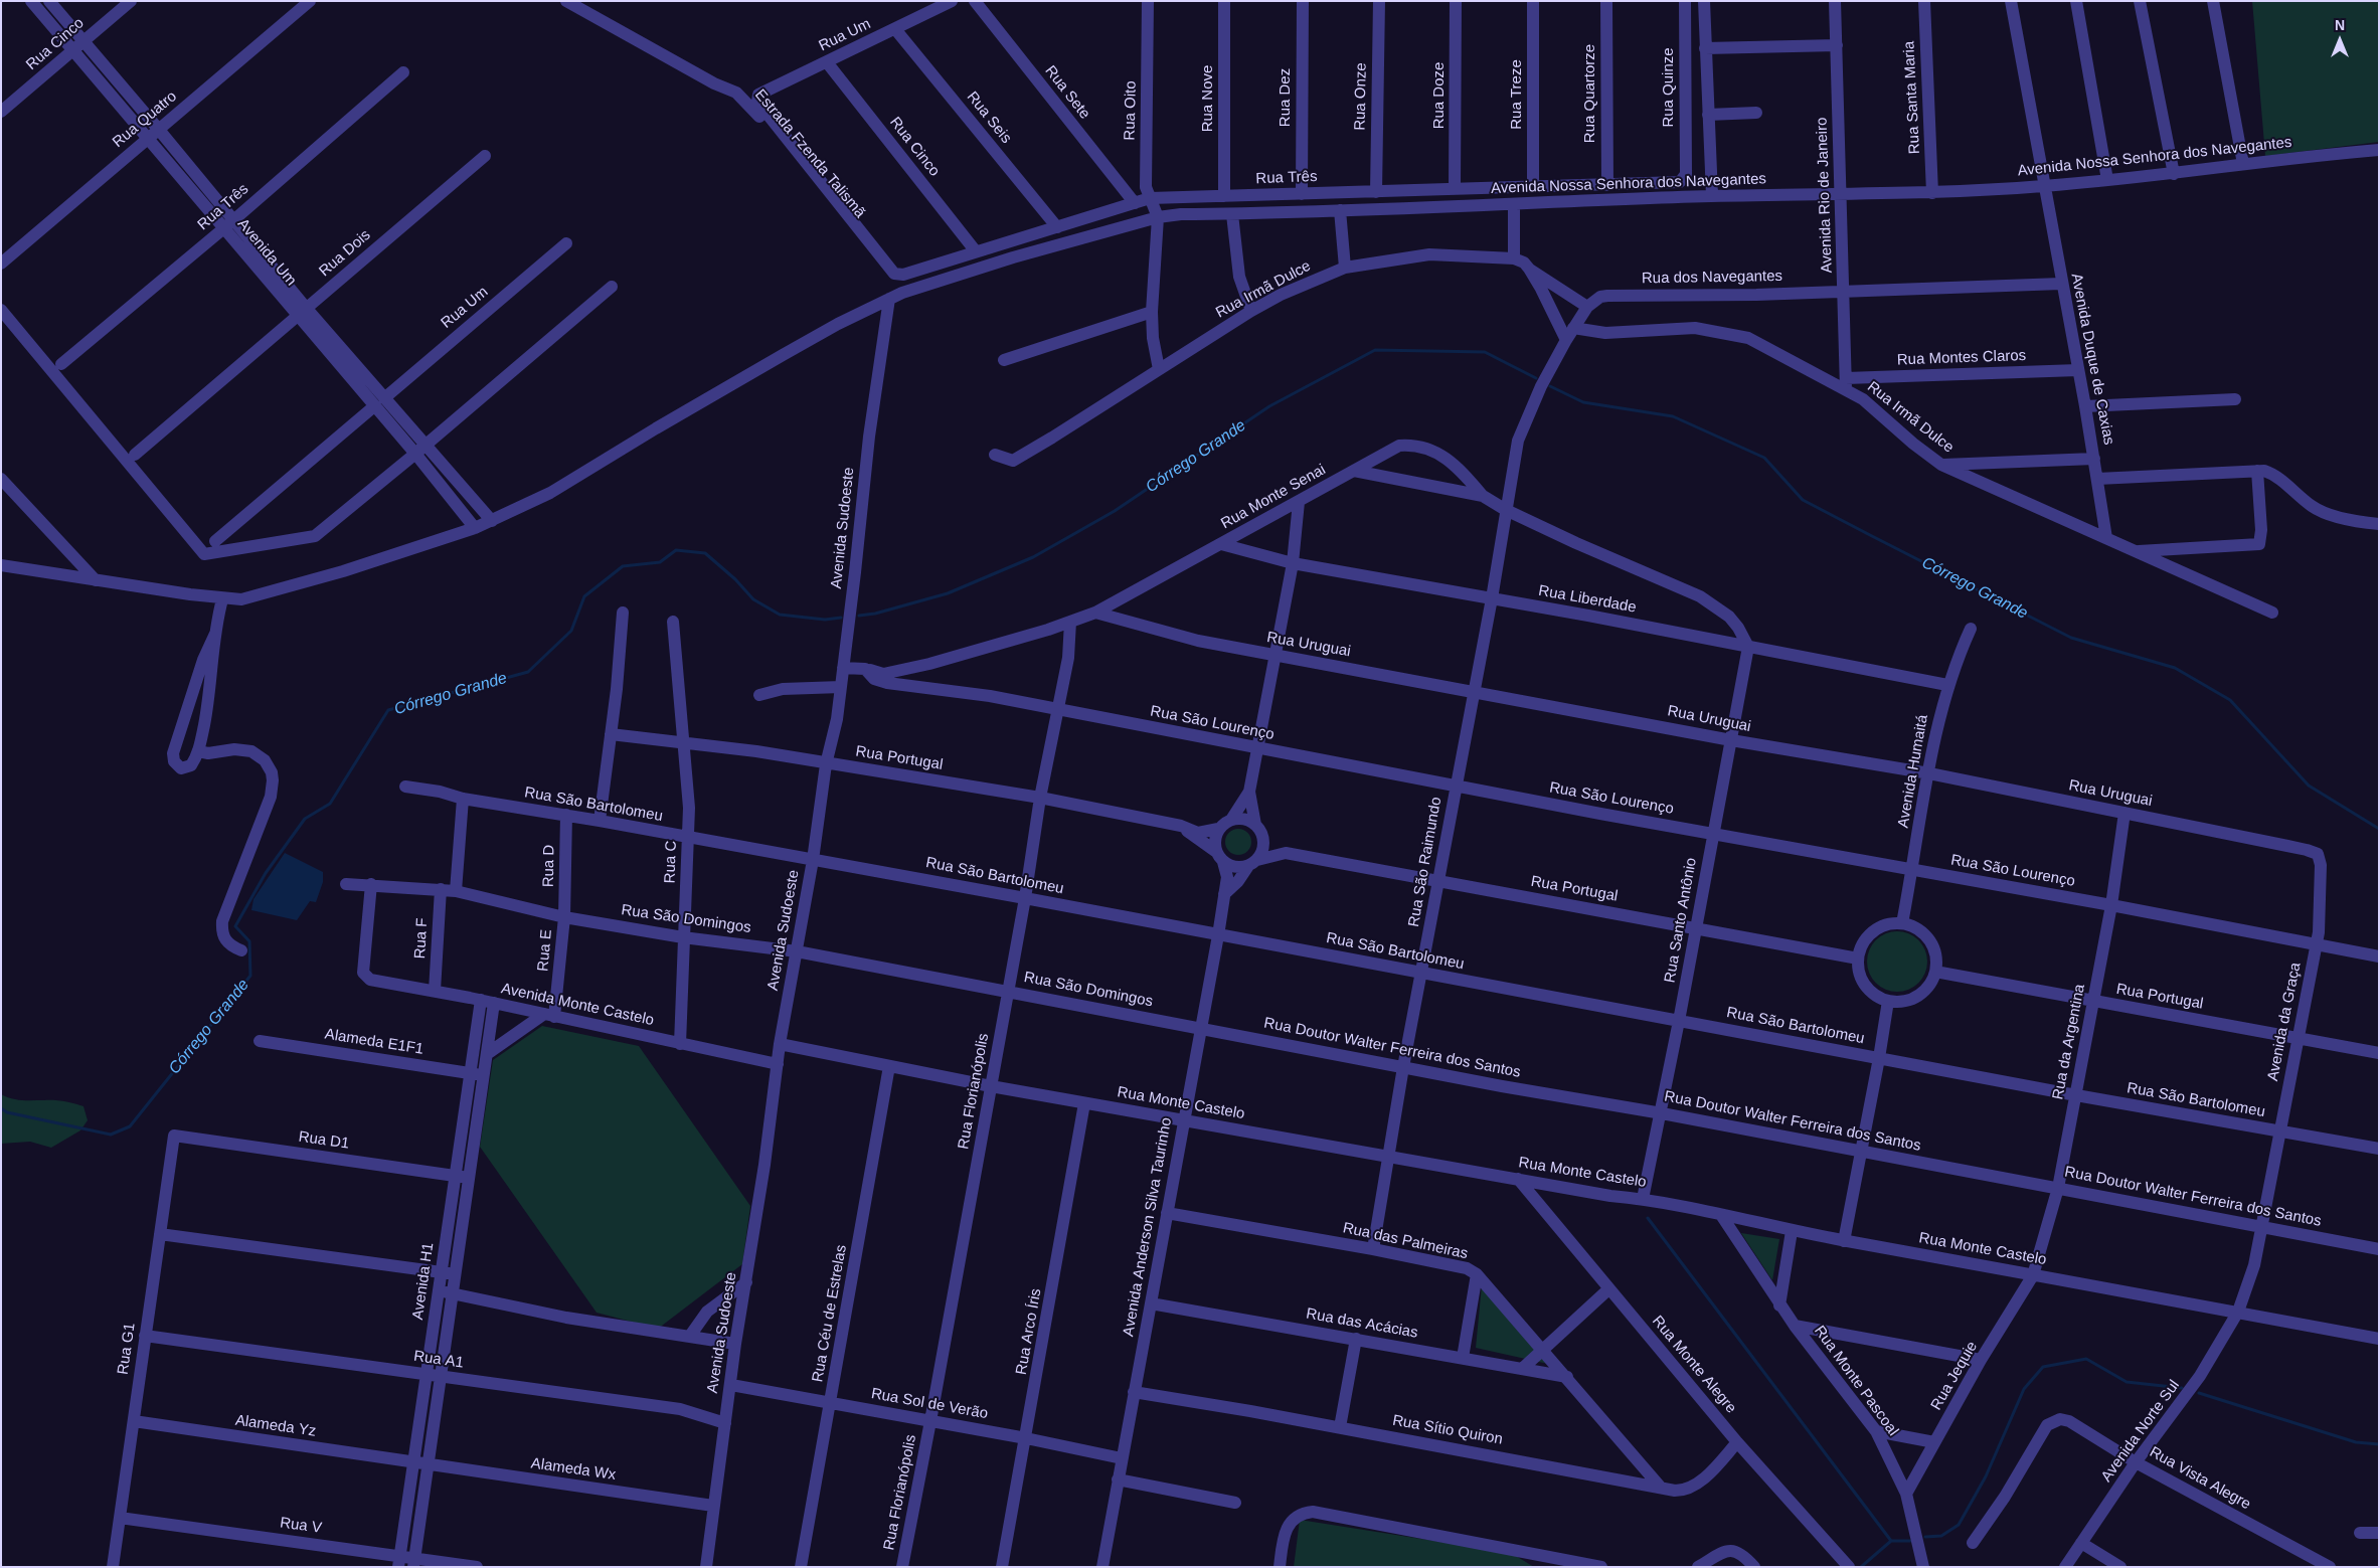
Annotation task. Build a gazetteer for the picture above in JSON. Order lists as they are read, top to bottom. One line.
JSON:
{"streets":{"street":["Rua Um","Rua Cinco","Rua Quinze","Rua Sete","Rua Quartorze","Rua Treze","Rua Doze","Rua Onze","Rua Dez","Rua Santa Maria","Rua Nove","Rua Oito","Rua Seis","Rua Quatro","Estrada Fzenda Talismã","Avenida Nossa Senhora dos Navegantes","Rua Três","Avenida Rio de Janeiro","Avenida Um","Rua Dois","Rua dos Navegantes","Rua Irmã Dulce","Rua Montes Claros","Avenida Duque de Caxias","Rua Monte Senai","Avenida Sudoeste","Rua Liberdade","Rua Uruguai","Rua São Lourenço","Rua Portugal","Avenida Humaitá","Rua São Bartolomeu","Rua C","Rua São Raimundo","Rua D","Rua São Domingos","Rua Santo Antônio","Rua F","Rua E","Avenida Monte Castelo","Avenida da Graça","Alameda E1F1","Rua da Argentina","Rua Doutor Walter Ferreira dos Santos","Rua Florianópolis","Rua Monte Castelo","Rua D1","Avenida Anderson Silva Taurinho","Rua das Palmeiras","Avenida H1","Rua Céu de Estrelas","Rua das Acácias","Rua Arco Íris","Rua G1","Rua A1","Rua Monte Alegre","Rua Jequie","Rua Monte Pascoal","Rua Sol de Verão","Alameda Yz","Rua Sítio Quiron","Avenida Norte Sul","Alameda Wx","Rua Vista Alegre","Rua V"]},"crossings":[["Rua Um","Rua Cinco"],["Rua Um","Rua Seis"],["Rua Um","Rua Três"],["Rua Um","Avenida Um"],["Rua Cinco","Rua Três"],["Rua Cinco","Avenida Um"],["Rua Quinze","Rua Três"],["Rua Sete","Rua Três"],["Rua Quartorze","Rua Três"],["Rua Treze","Rua Três"],["Rua Doze","Rua Três"],["Rua Onze","Rua Três"],["Rua Dez","Rua Três"],["Rua Santa Maria","Avenida Nossa Senhora dos Navegantes"],["Rua Nove","Rua Três"],["Rua Oito","Avenida Nossa Senhora dos Navegantes"],["Rua Oito","Rua Três"],["Rua Seis","Rua Três"],["Rua Quatro","Avenida Um"],["Estrada Fzenda Talismã","Avenida Nossa Senhora dos Navegantes"],["Avenida Nossa Senhora dos Navegantes","Avenida Rio de Janeiro"],["Avenida Nossa Senhora dos Navegantes","Avenida Um"],["Avenida Nossa Senhora dos Navegantes","Avenida Duque de Caxias"],["Avenida Nossa Senhora dos Navegantes","Avenida Sudoeste"],["Rua Três","Avenida Um"],["Avenida Rio de Janeiro","Rua dos Navegantes"],["Avenida Rio de Janeiro","Rua Irmã Dulce"],["Avenida Rio de Janeiro","Rua Montes Claros"],["Avenida Um","Rua Dois"],["Rua dos Navegantes","Rua Irmã Dulce"],["Rua dos Navegantes","Avenida Duque de Caxias"],["Rua dos Navegantes","Rua São Raimundo"],["Rua Irmã Dulce","Rua Montes Claros"],["Rua Irmã Dulce","Avenida Duque de Caxias"],["Rua Montes Claros","Avenida Duque de Caxias"],["Rua Monte Senai","Rua Liberdade"],["Rua Monte Senai","Rua Uruguai"],["Rua Monte Senai","Rua Florianópolis"],["Avenida Sudoeste","Rua Portugal"],["Avenida Sudoeste","Rua São Bartolomeu"],["Avenida Sudoeste","Rua São Domingos"],["Avenida Sudoeste","Avenida Monte Castelo"],["Avenida Sudoeste","Rua Monte Castelo"],["Avenida Sudoeste","Rua A1"],["Avenida Sudoeste","Rua Sol de Verão"],["Avenida Sudoeste","Alameda Wx"],["Rua Liberdade","Avenida Humaitá"],["Rua Liberdade","Rua São Raimundo"],["Rua Liberdade","Rua Santo Antônio"],["Rua Uruguai","Avenida Humaitá"],["Rua Uruguai","Rua São Raimundo"],["Rua Uruguai","Rua Santo Antônio"],["Rua Uruguai","Avenida da Graça"],["Rua Uruguai","Rua da Argentina"],["Rua São Lourenço","Avenida Humaitá"],["Rua São Lourenço","Rua São Raimundo"],["Rua São Lourenço","Rua Santo Antônio"],["Rua São Lourenço","Avenida da Graça"],["Rua São Lourenço","Rua da Argentina"],["Rua São Lourenço","Rua Florianópolis"],["Rua Portugal","Avenida Humaitá"],["Rua Portugal","Rua C"],["Rua Portugal","Rua São Raimundo"],["Rua Portugal","Rua Santo Antônio"],["Rua Portugal","Avenida da Graça"],["Rua Portugal","Rua da Argentina"],["Rua Portugal","Rua Florianópolis"],["Rua Portugal","Avenida Anderson Silva Taurinho"],["Rua São Bartolomeu","Rua C"],["Rua São Bartolomeu","Rua São Raimundo"],["Rua São Bartolomeu","Rua D"],["Rua São Bartolomeu","Rua Santo Antônio"],["Rua São Bartolomeu","Avenida da Graça"],["Rua São Bartolomeu","Rua da Argentina"],["Rua São Bartolomeu","Rua Florianópolis"],["Rua São Bartolomeu","Avenida Anderson Silva Taurinho"],["Rua C","Rua São Domingos"],["Rua C","Avenida Monte Castelo"],["Rua São Raimundo","Rua Doutor Walter Ferreira dos Santos"],["Rua São Raimundo","Rua Monte Castelo"],["Rua São Raimundo","Rua das Palmeiras"],["Rua D","Rua São Domingos"],["Rua D","Rua E"],["Rua São Domingos","Rua F"],["Rua São Domingos","Rua E"],["Rua São Domingos","Avenida Monte Castelo"],["Rua São Domingos","Rua Doutor Walter Ferreira dos Santos"],["Rua São Domingos","Rua Florianópolis"],["Rua São Domingos","Avenida Anderson Silva Taurinho"],["Rua Santo Antônio","Rua Doutor Walter Ferreira dos Santos"],["Rua Santo Antônio","Rua Monte Castelo"],["Rua F","Avenida Monte Castelo"],["Rua E","Avenida Monte Castelo"],["Avenida Monte Castelo","Avenida H1"],["Avenida da Graça","Rua Doutor Walter Ferreira dos Santos"],["Avenida da Graça","Rua Monte Castelo"],["Avenida da Graça","Avenida Norte Sul"],["Alameda E1F1","Avenida H1"],["Rua da Argentina","Rua Doutor Walter Ferreira dos Santos"],["Rua da Argentina","Rua Monte Castelo"],["Rua da Argentina","Rua Jequie"],["Rua Doutor Walter Ferreira dos Santos","Avenida Anderson Silva Taurinho"],["Rua Florianópolis","Rua Monte Castelo"],["Rua Florianópolis","Rua Sol de Verão"],["Rua Monte Castelo","Avenida Anderson Silva Taurinho"],["Rua Monte Castelo","Rua Céu de Estrelas"],["Rua Monte Castelo","Rua Arco Íris"],["Rua Monte Castelo","Rua Monte Alegre"],["Rua Monte Castelo","Rua Jequie"],["Rua Monte Castelo","Rua Monte Pascoal"],["Rua Monte Castelo","Avenida Norte Sul"],["Rua D1","Avenida H1"],["Rua D1","Rua G1"],["Avenida Anderson Silva Taurinho","Rua das Palmeiras"],["Avenida Anderson Silva Taurinho","Rua das Acácias"],["Avenida Anderson Silva Taurinho","Rua Sol de Verão"],["Avenida Anderson Silva Taurinho","Rua Sítio Quiron"],["Rua das Palmeiras","Rua das Acácias"],["Rua das Palmeiras","Rua Sítio Quiron"],["Avenida H1","Rua A1"],["Avenida H1","Alameda Yz"],["Avenida H1","Alameda Wx"],["Avenida H1","Rua V"],["Rua Céu de Estrelas","Rua Sol de Verão"],["Rua Arco Íris","Rua Sol de Verão"],["Rua G1","Rua A1"],["Rua G1","Alameda Yz"],["Rua G1","Rua V"],["Rua Monte Alegre","Rua Sítio Quiron"],["Rua Jequie","Rua Monte Pascoal"],["Alameda Yz","Alameda Wx"],["Avenida Norte Sul","Rua Vista Alegre"]],"water":["Córrego Grande"],"north":"top"}
